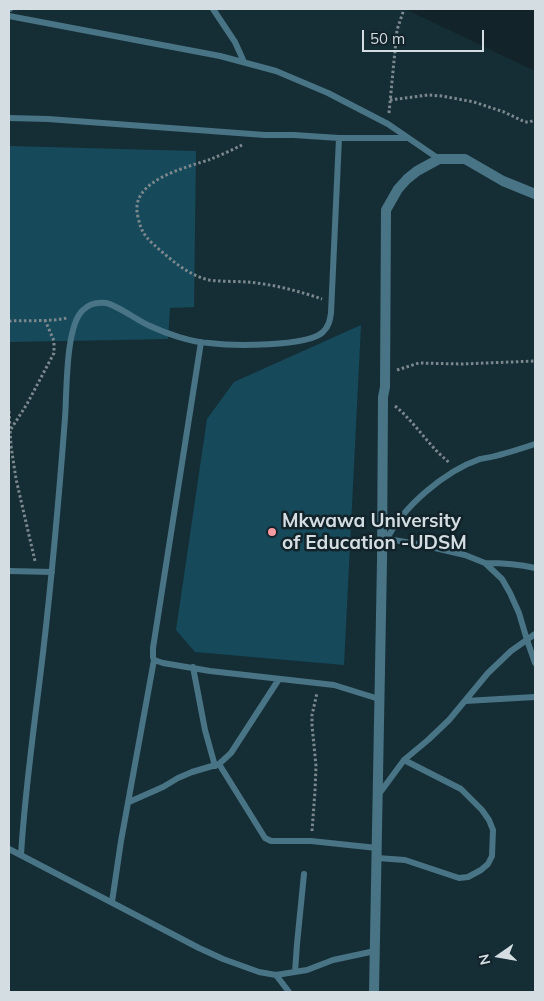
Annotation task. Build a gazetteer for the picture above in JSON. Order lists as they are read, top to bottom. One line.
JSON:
{"places":["Mkwawa University of Education -UDSM"],"scale_bar":"50 m","north":"left"}
